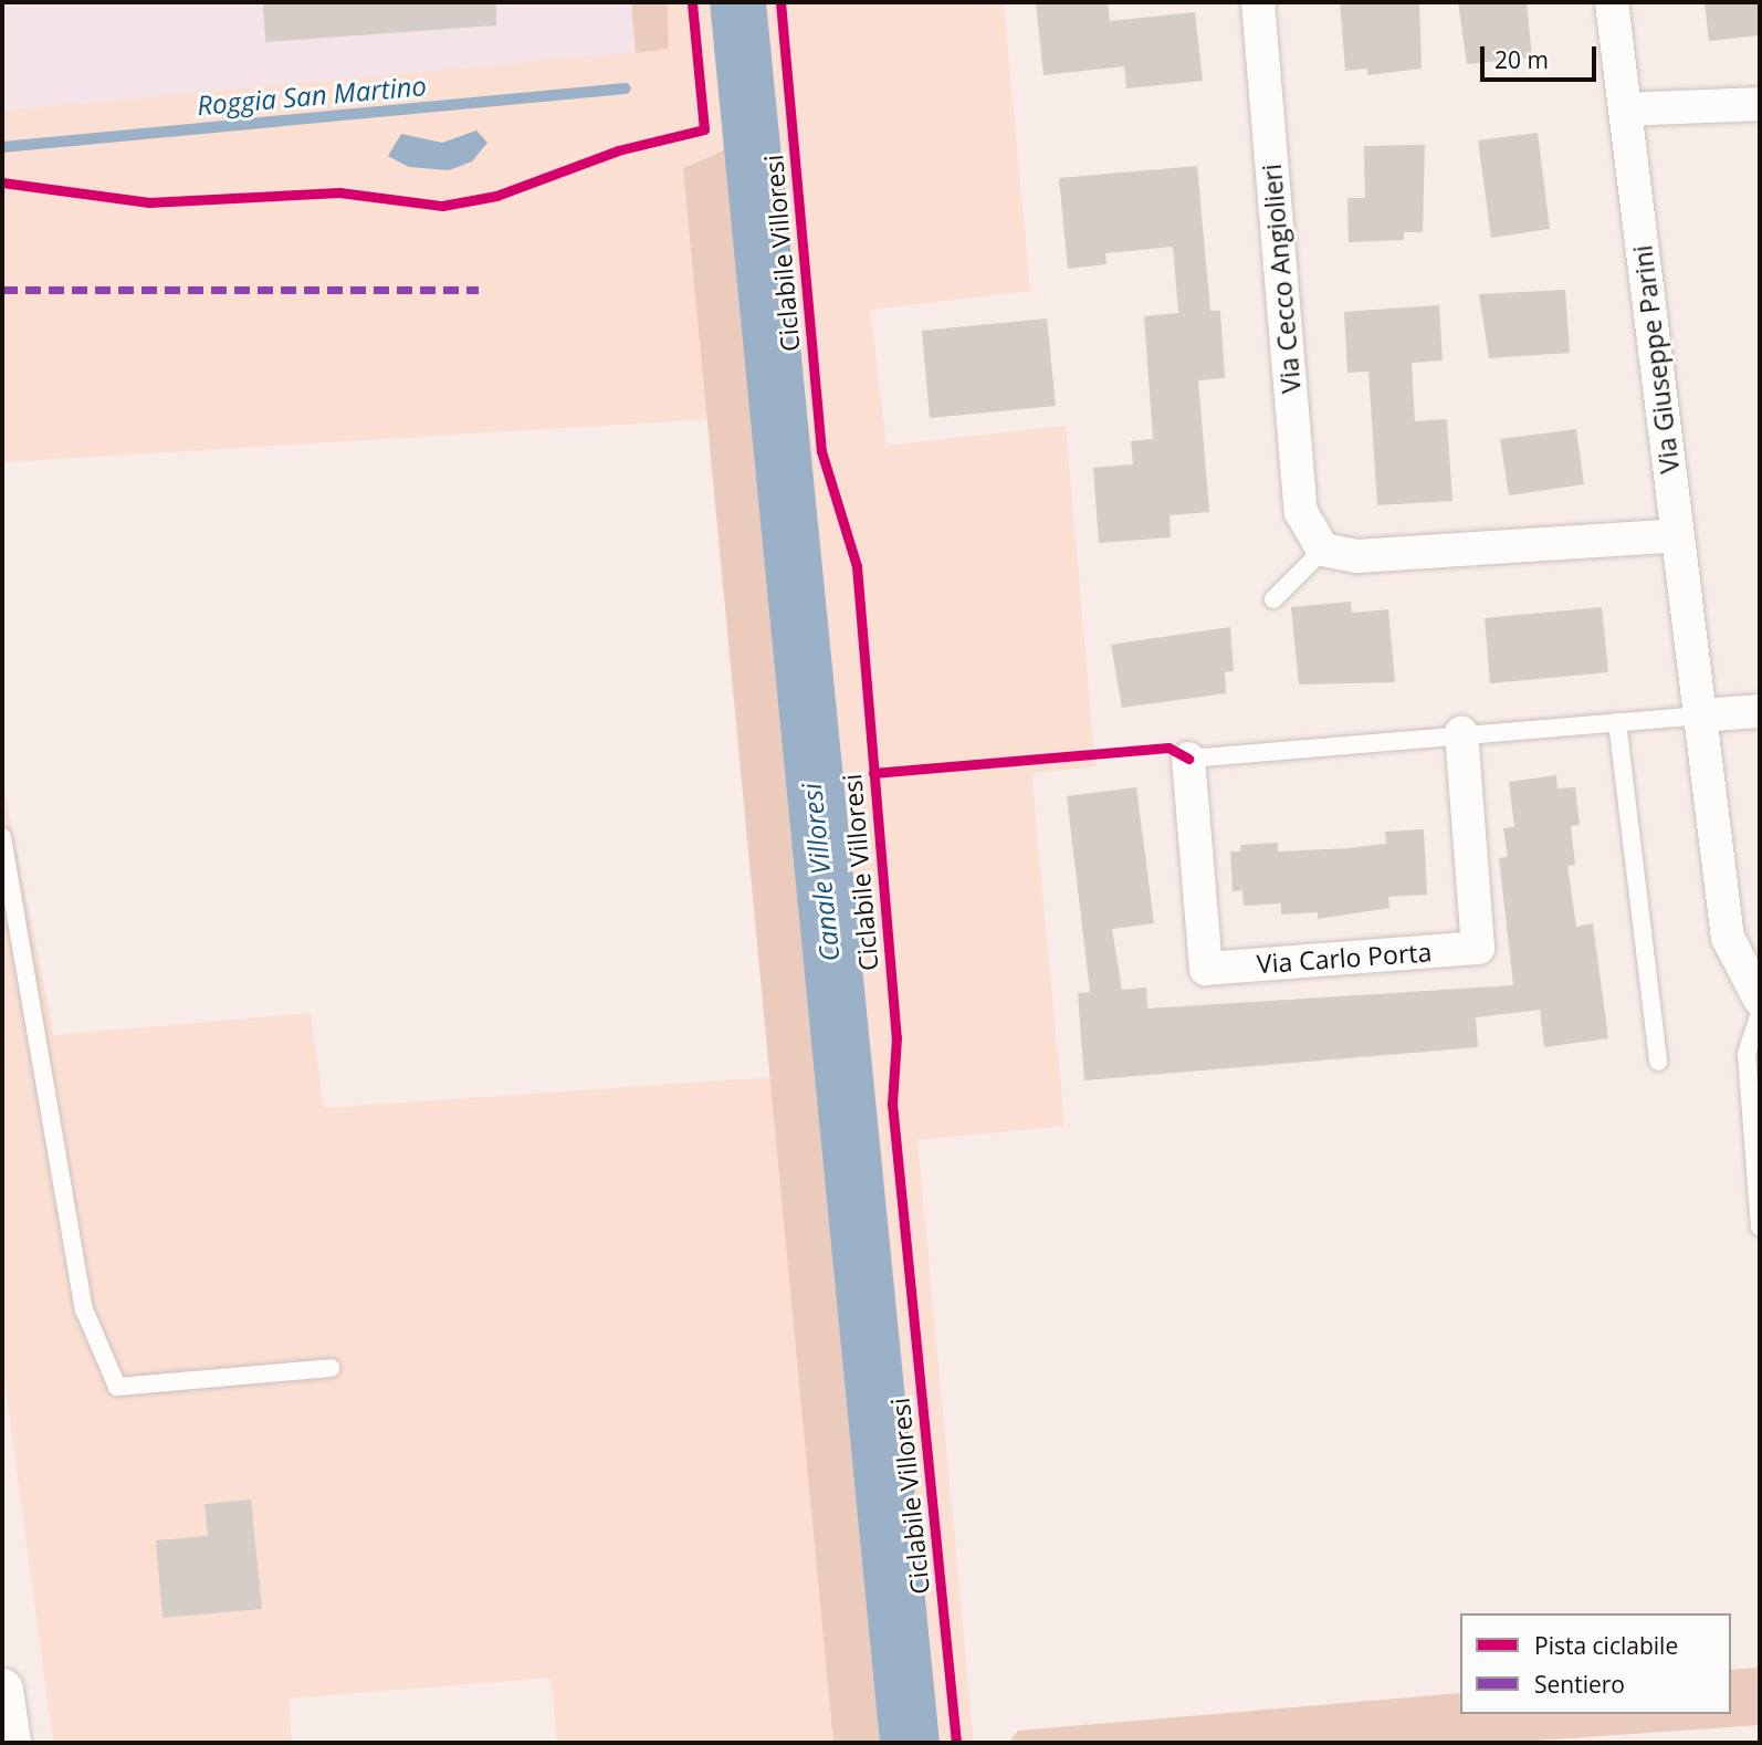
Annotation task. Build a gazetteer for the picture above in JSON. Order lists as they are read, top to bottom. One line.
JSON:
{"streets":{"street":["Via Cecco Angiolieri","Via Giuseppe Parini","Via Carlo Porta"],"cycle path":["Ciclabile Villoresi"]},"water":["Roggia San Martino","Canale Villoresi"],"legend":["Pista ciclabile","Sentiero"],"scale_bar":"20 m"}
